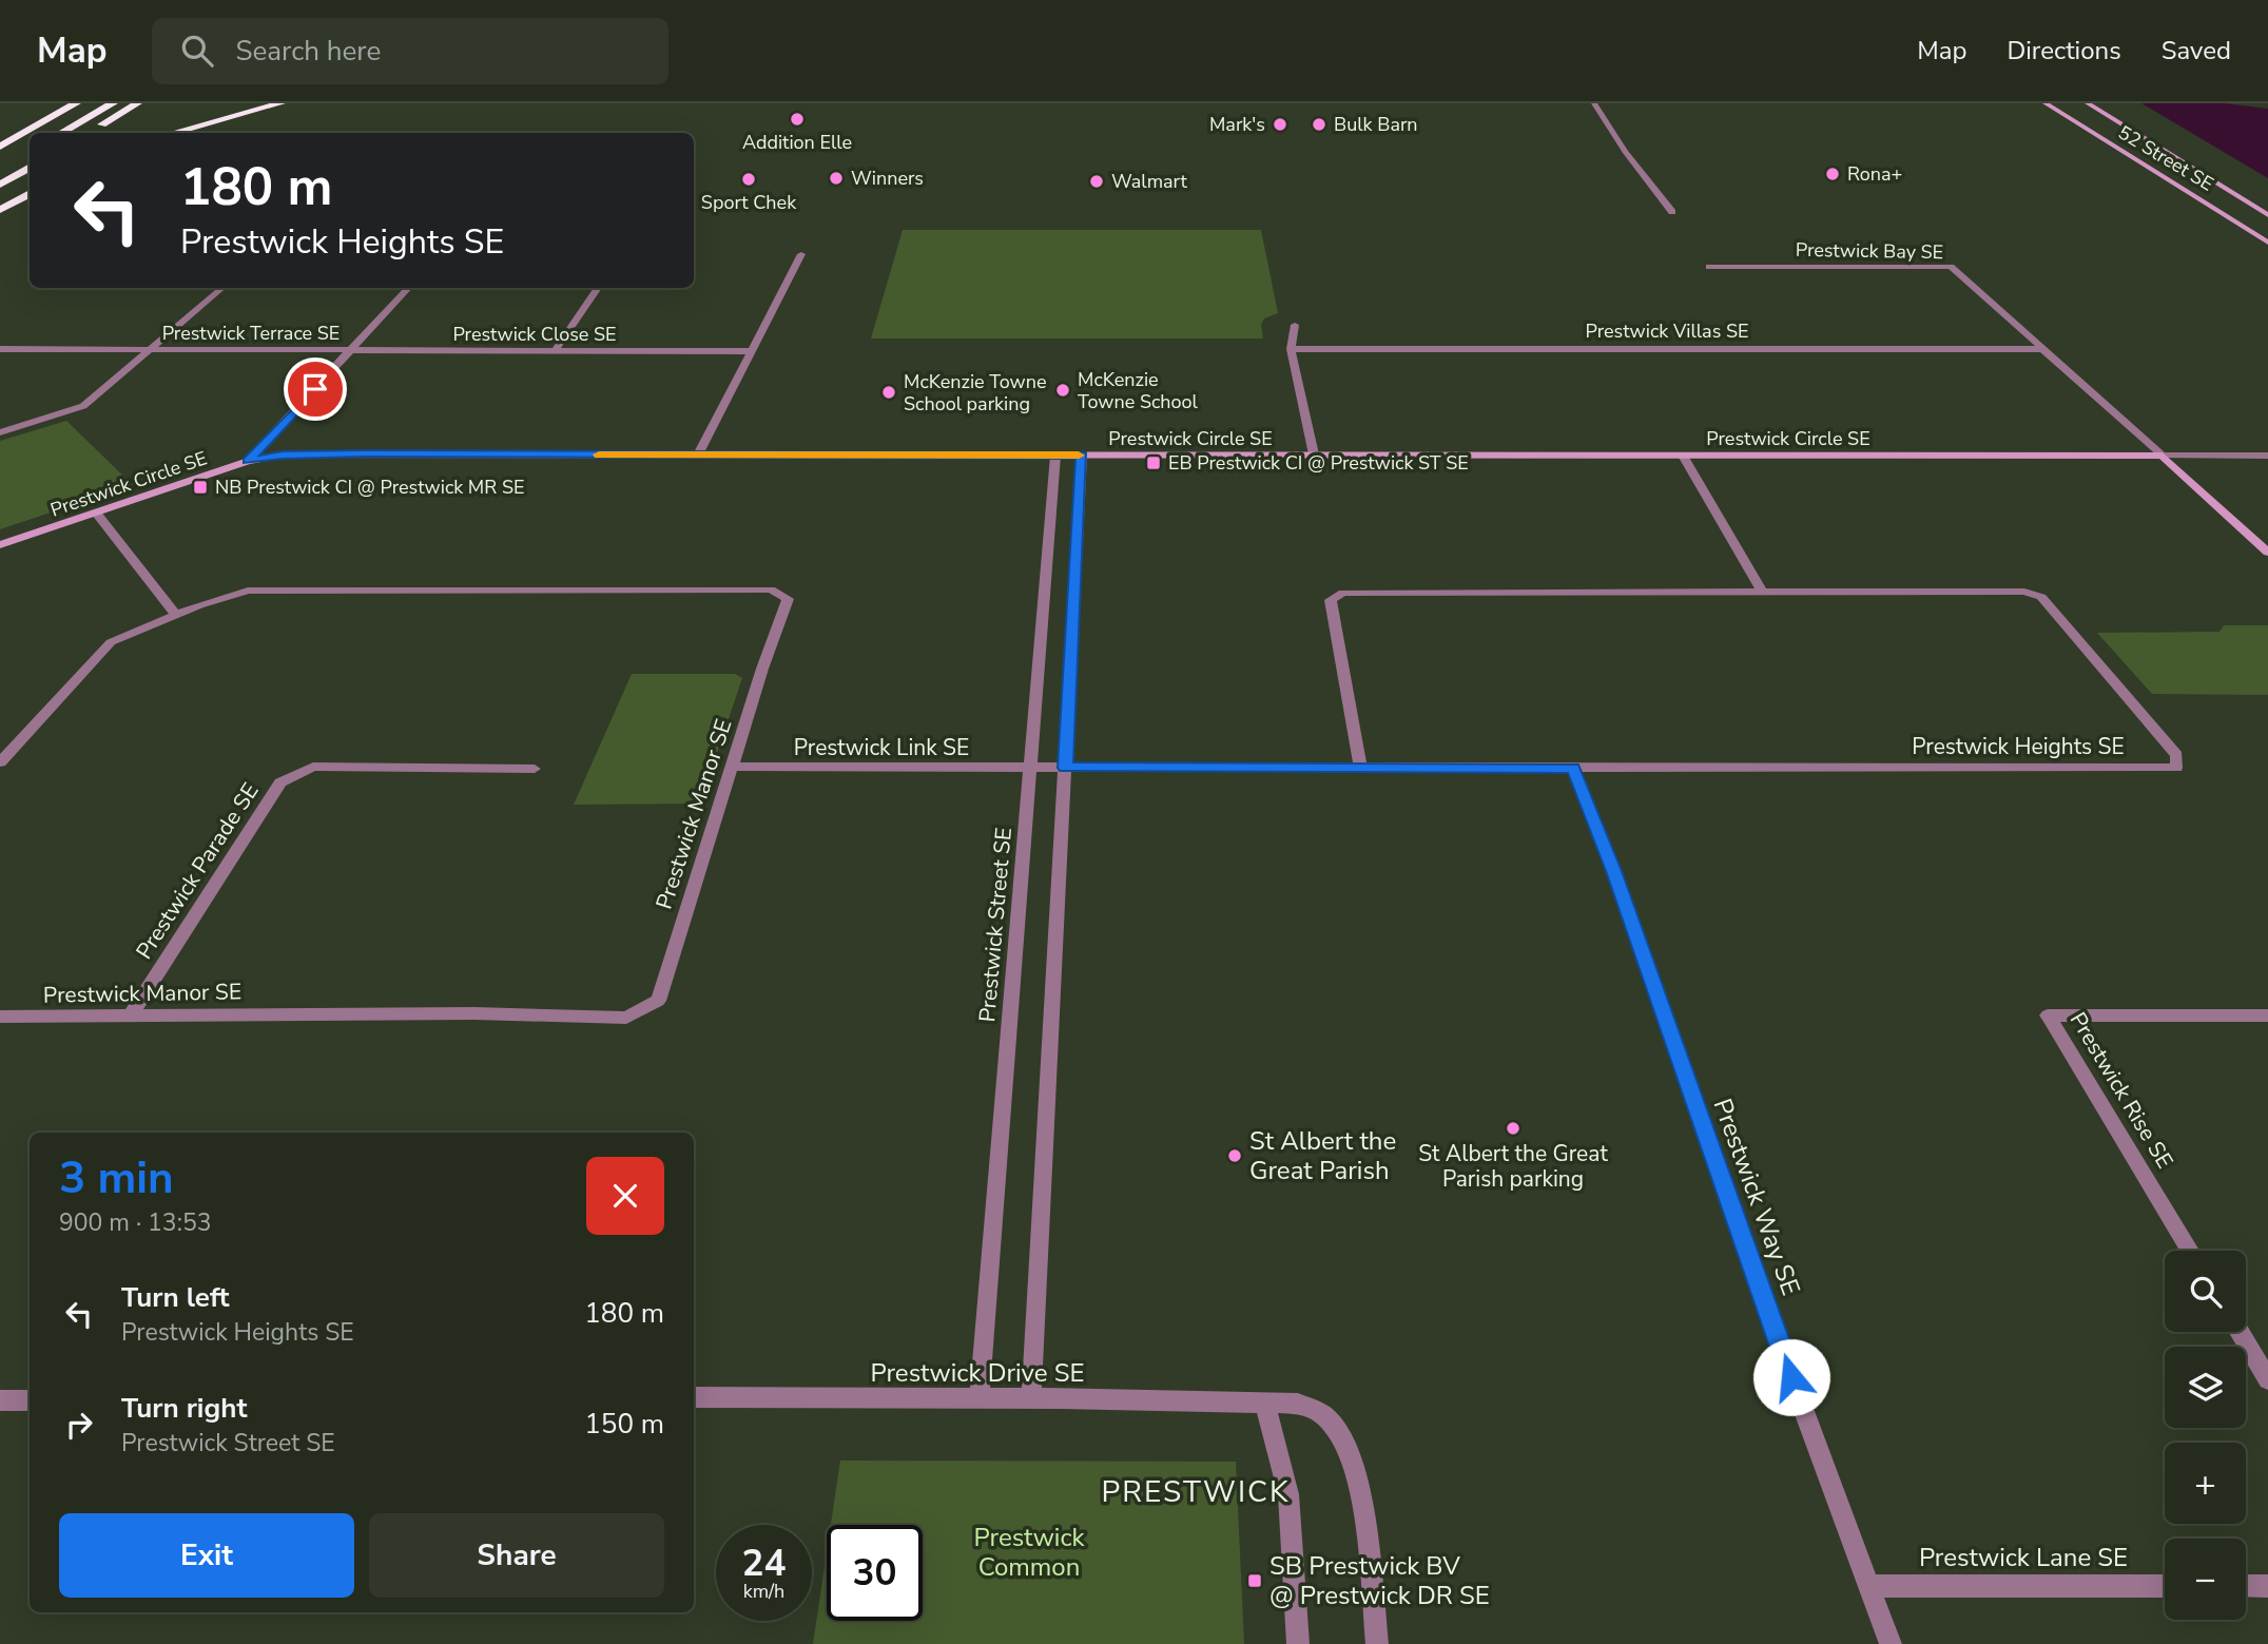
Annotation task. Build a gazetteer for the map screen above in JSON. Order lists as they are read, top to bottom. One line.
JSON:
{"streets":{"street":["52 Street SE","Prestwick Bay SE","Prestwick Villas SE","Prestwick Terrace SE","Prestwick Close SE","Prestwick Circle SE","Prestwick Heights SE","Prestwick Link SE","Prestwick Manor SE","Prestwick Parade SE","Prestwick Street SE","Prestwick Rise SE","Prestwick Way SE","Prestwick Drive SE","Prestwick Lane SE"]},"crossings":[["Prestwick Bay SE","Prestwick Villas SE"],["Prestwick Bay SE","Prestwick Circle SE"],["Prestwick Terrace SE","Prestwick Close SE"],["Prestwick Circle SE","Prestwick Street SE"],["Prestwick Heights SE","Prestwick Link SE"],["Prestwick Heights SE","Prestwick Street SE"],["Prestwick Heights SE","Prestwick Way SE"],["Prestwick Link SE","Prestwick Manor SE"],["Prestwick Link SE","Prestwick Street SE"],["Prestwick Manor SE","Prestwick Parade SE"],["Prestwick Street SE","Prestwick Drive SE"],["Prestwick Way SE","Prestwick Lane SE"]],"districts":["PRESTWICK"],"parks":["Prestwick Common"],"places":{"other":["Addition Elle","Mark's","Bulk Barn","Rona+","Winners","Sport Chek","Walmart","McKenzie Towne School","McKenzie Towne School parking","St Albert the Great Parish parking","St Albert the Great Parish"],"transit":["EB Prestwick CI @ Prestwick ST SE","NB Prestwick CI @ Prestwick MR SE","SB Prestwick BV @ Prestwick DR SE"]},"page":{"header":"Map","search":"Search here","nav":["Map","Directions","Saved"],"turn":["180 m","Prestwick Heights SE"],"heading":["3 min","900 m · 13:53"],"map_buttons":["+","−"],"list":[{"name":"Turn left","note":"Prestwick Heights SE","value":"180 m"},{"name":"Turn right","note":"Prestwick Street SE","value":"150 m"}],"buttons":["Exit","Share"],"speed":"24 km/h","limit":"30"}}
